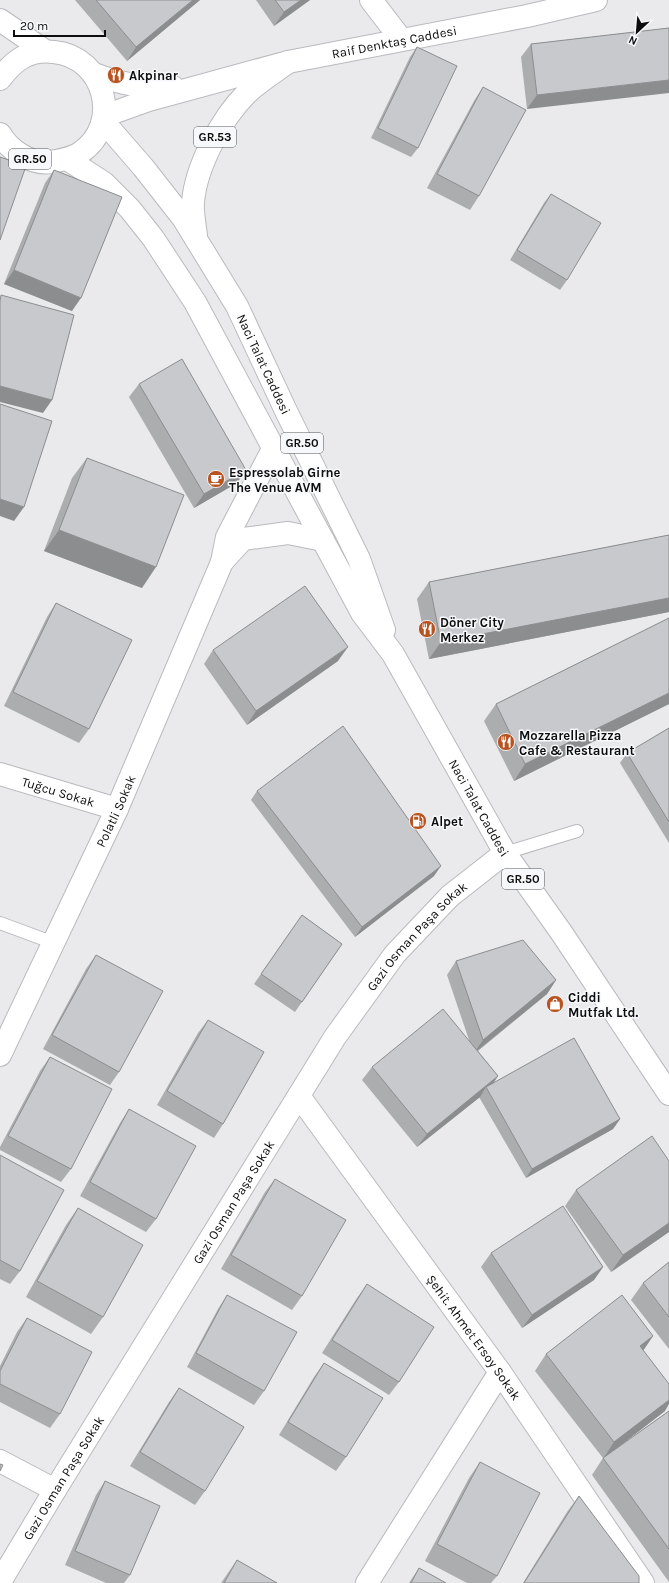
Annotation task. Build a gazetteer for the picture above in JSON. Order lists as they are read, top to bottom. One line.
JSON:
{"streets":{"street":["Raif Denktaş Caddesi","GR.53","GR.50","Naci Talat Caddesi","Tuğcu Sokak","Polatli Sokak","Gazi Osman Paşa Sokak","Şehit. Ahmet Ersoy Sokak"]},"crossings":[["Raif Denktaş Caddesi","GR.53"],["Raif Denktaş Caddesi","GR.50"],["Raif Denktaş Caddesi","Naci Talat Caddesi"],["GR.53","Naci Talat Caddesi"],["GR.50","Naci Talat Caddesi"],["Naci Talat Caddesi","Polatli Sokak"],["Naci Talat Caddesi","Gazi Osman Paşa Sokak"],["Tuğcu Sokak","Polatli Sokak"],["Gazi Osman Paşa Sokak","Şehit. Ahmet Ersoy Sokak"]],"places":{"restaurant":["Akpinar","Döner City Merkez","Mozzarella Pizza Cafe & Restaurant"],"cafe":["Espressolab Girne The Venue AVM"],"fuel station":["Alpet"],"shop":["Ciddi Mutfak Ltd."]},"scale_bar":"20 m","north":"bottom left"}
